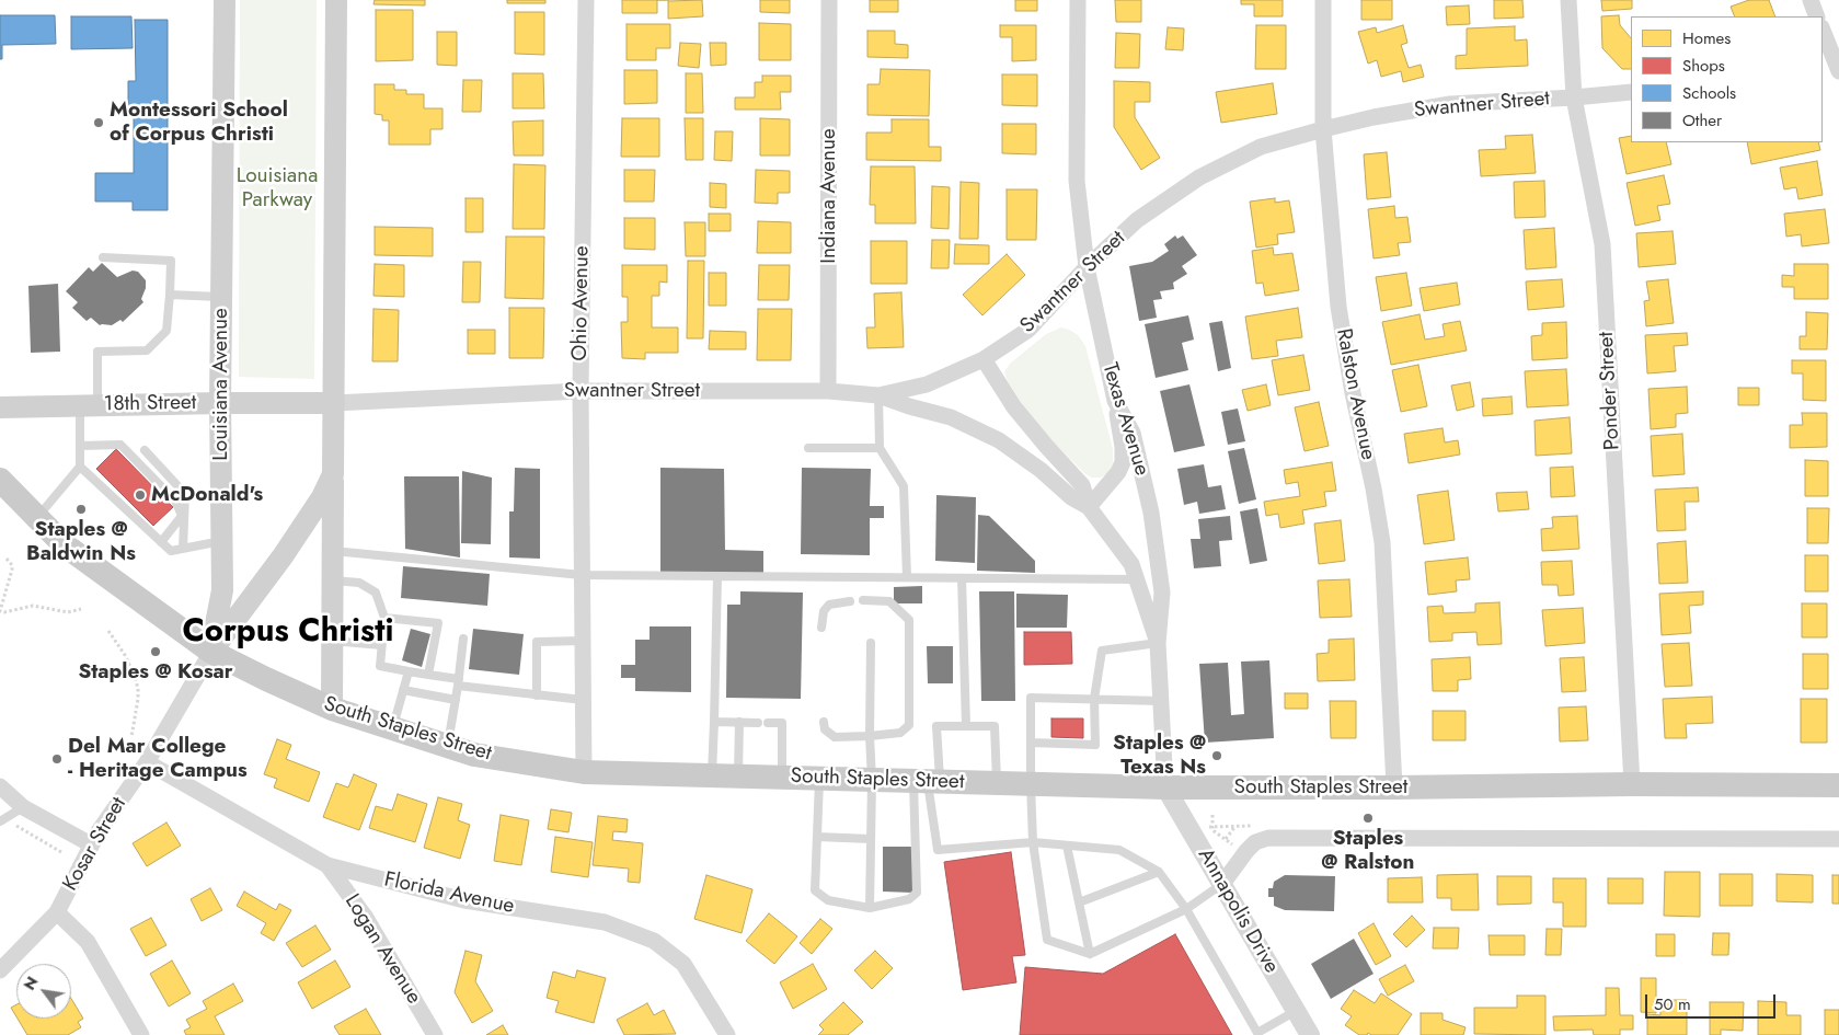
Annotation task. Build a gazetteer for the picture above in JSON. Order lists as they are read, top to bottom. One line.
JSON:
{"streets":{"main road":["Louisiana Avenue","18th Street","South Staples Street"],"street":["Swantner Street","Indiana Avenue","Ohio Avenue","Ponder Street","Ralston Avenue","Texas Avenue","Kosar Street","Florida Avenue","Annapolis Drive","Logan Avenue"]},"crossings":[["Swantner Street","Indiana Avenue"],["Swantner Street","Ohio Avenue"],["Swantner Street","Ponder Street"],["Swantner Street","Ralston Avenue"],["Swantner Street","18th Street"],["Swantner Street","Texas Avenue"],["Ohio Avenue","South Staples Street"],["Louisiana Avenue","18th Street"],["Louisiana Avenue","South Staples Street"],["Louisiana Avenue","Kosar Street"],["Ponder Street","South Staples Street"],["Ralston Avenue","South Staples Street"],["Texas Avenue","South Staples Street"],["Texas Avenue","Annapolis Drive"],["South Staples Street","Kosar Street"],["South Staples Street","Annapolis Drive"],["Kosar Street","Florida Avenue"],["Florida Avenue","Logan Avenue"]],"districts":["Corpus Christi"],"parks":["Louisiana Parkway"],"places":["Montessori School of Corpus Christi","McDonald's","Staples @ Baldwin Ns","Staples @ Kosar","Staples @ Texas Ns","Del Mar College - Heritage Campus","Staples @ Ralston"],"legend":["Homes","Shops","Schools","Other"],"scale_bar":"50 m","north":"top left"}
